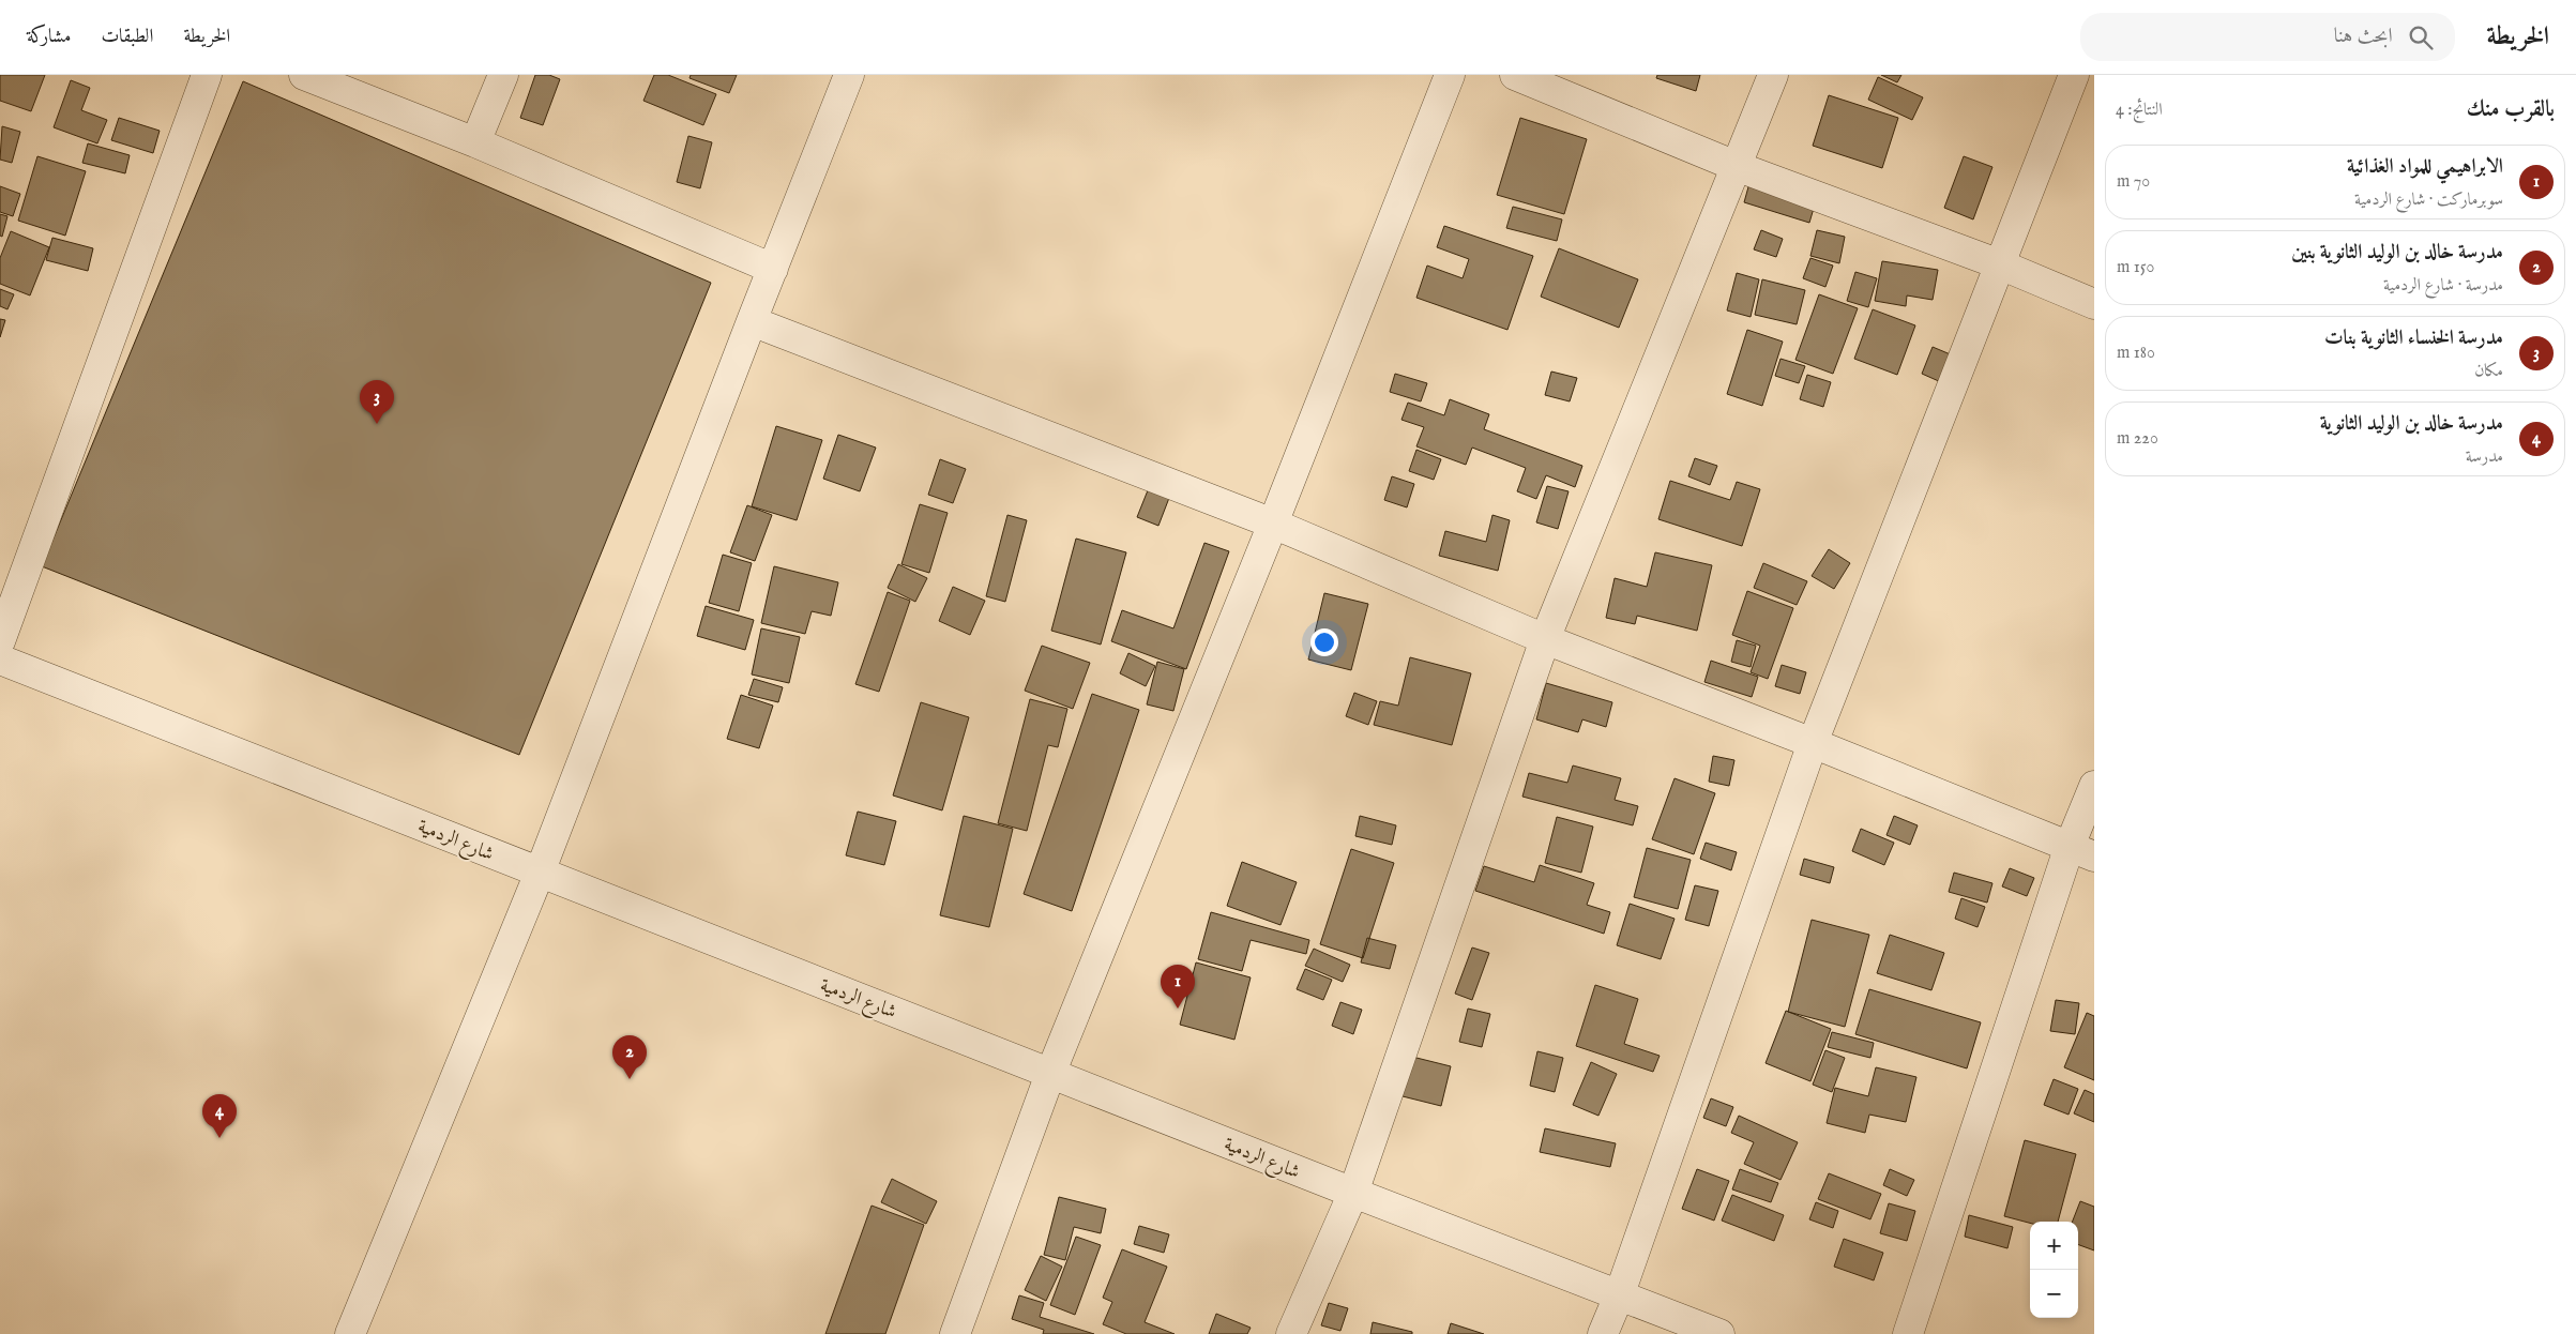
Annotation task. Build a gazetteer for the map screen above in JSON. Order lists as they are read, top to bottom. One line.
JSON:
{"streets":{"street":["شارع الردمية"]},"page":{"header":"الخريطة","search":"ابحث هنا","nav":["الخريطة","الطبقات","مشاركة"],"heading":["بالقرب منك","النتائج: 4"],"list":[{"mark":"1","name":"الابراهيمي للمواد الغذائية","note":"سوبرماركت · شارع الردمية","value":"70 m"},{"mark":"2","name":"مدرسة خالد بن الوليد الثانوية بنين","note":"مدرسة · شارع الردمية","value":"150 m"},{"mark":"3","name":"مدرسة الخنساء الثانوية بنات","note":"مكان","value":"180 m"},{"mark":"4","name":"مدرسة خالد بن الوليد الثانوية","note":"مدرسة","value":"220 m"}],"pins":["3","1","2","4"],"map_buttons":["+","−"]}}
